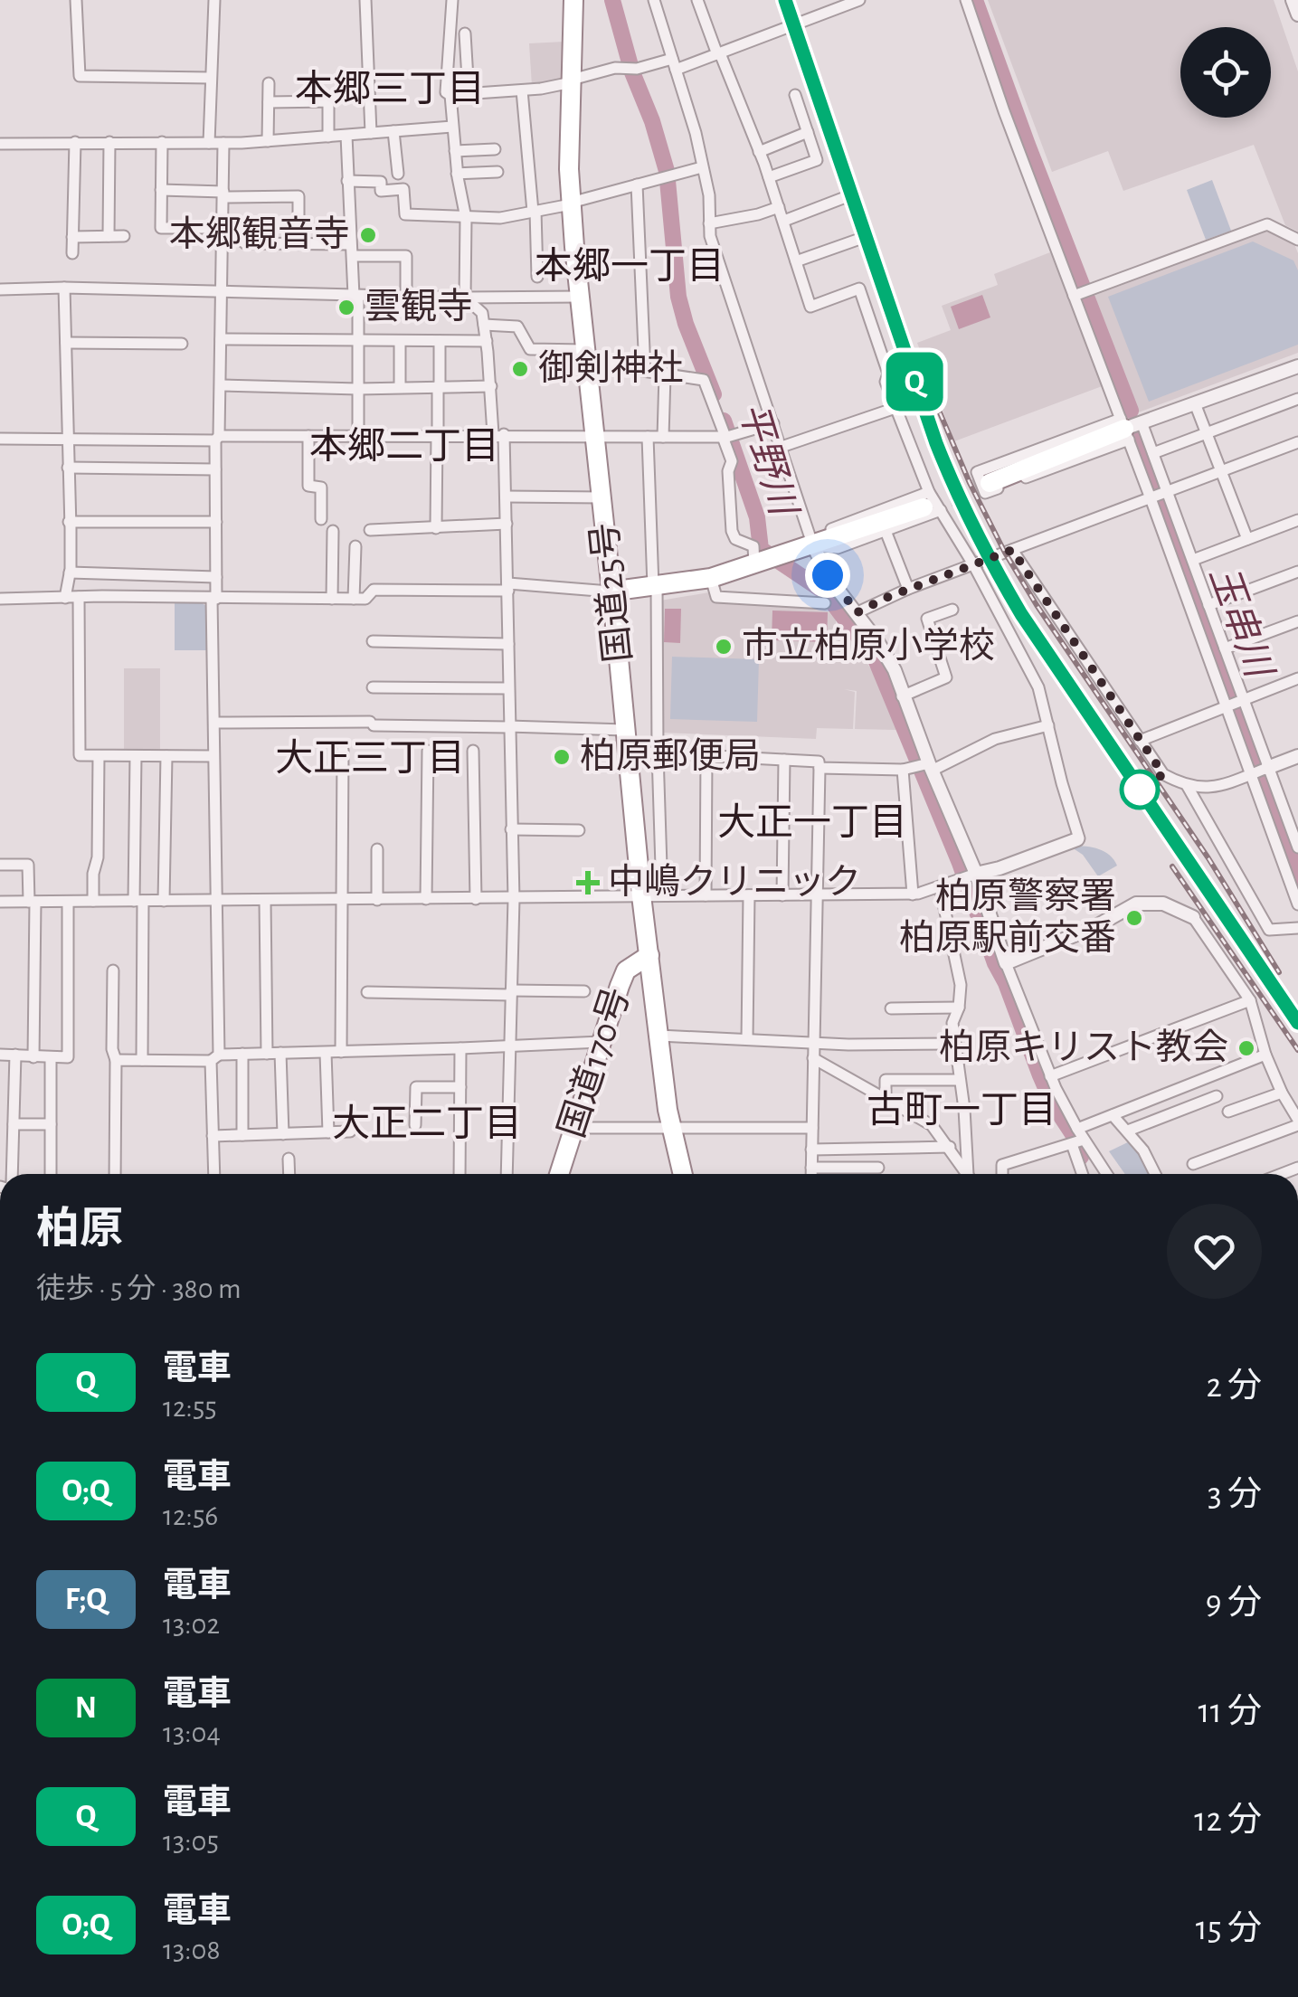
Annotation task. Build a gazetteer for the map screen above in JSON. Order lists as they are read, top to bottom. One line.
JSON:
{"streets":{"highway":["国道25号","国道170号"]},"crossings":[["国道25号","国道170号"]],"districts":["本郷三丁目","本郷一丁目","本郷二丁目","大正三丁目","大正一丁目","古町一丁目","大正二丁目"],"water":["平野川","玉串川"],"places":{"other":["本郷観音寺","雲観寺","御剣神社","市立柏原小学校","柏原郵便局","柏原警察署 柏原駅前交番","柏原キリスト教会"],"health":["中嶋クリニック"]},"page":{"on_map":"Q","heading":["柏原","徒歩 · 5 分 · 380 m"],"list":[{"mark":"Q","name":"電車","note":"12:55","value":"2 分"},{"mark":"O;Q","name":"電車","note":"12:56","value":"3 分"},{"mark":"F;Q","name":"電車","note":"13:02","value":"9 分"},{"mark":"N","name":"電車","note":"13:04","value":"11 分"},{"mark":"Q","name":"電車","note":"13:05","value":"12 分"},{"mark":"O;Q","name":"電車","note":"13:08","value":"15 分"}]}}
